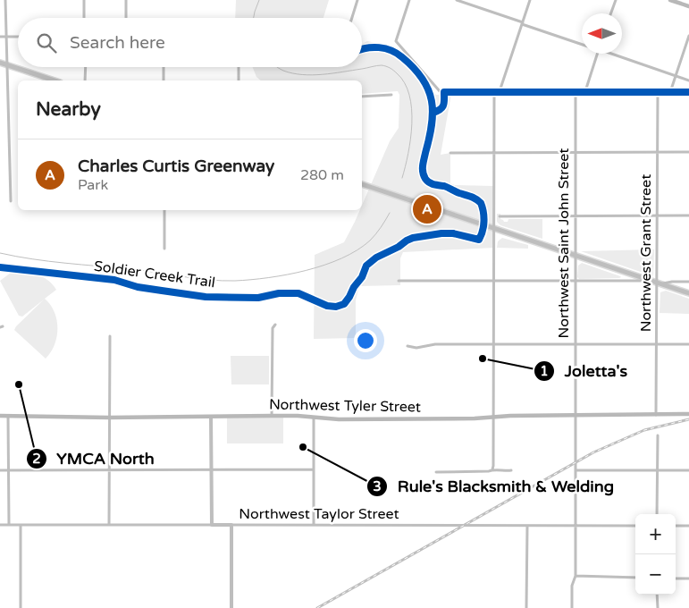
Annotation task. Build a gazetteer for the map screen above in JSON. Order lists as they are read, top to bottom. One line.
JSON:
{"streets":{"main road":["Northwest Tyler Street"],"street":["Northwest Saint John Street","Northwest Grant Street","Northwest Taylor Street"],"cycle path":["Soldier Creek Trail"]},"crossings":[["Northwest Saint John Street","Northwest Tyler Street"],["Northwest Saint John Street","Northwest Taylor Street"],["Northwest Grant Street","Northwest Tyler Street"]],"places":["Joletta's","YMCA North","Rule's Blacksmith & Welding"],"north":"left","page":{"search":"Search here","heading":"Nearby","list":[{"mark":"A","name":"Charles Curtis Greenway","note":"Park","value":"280 m"}],"pins":"A","map_buttons":["+","−"]}}
